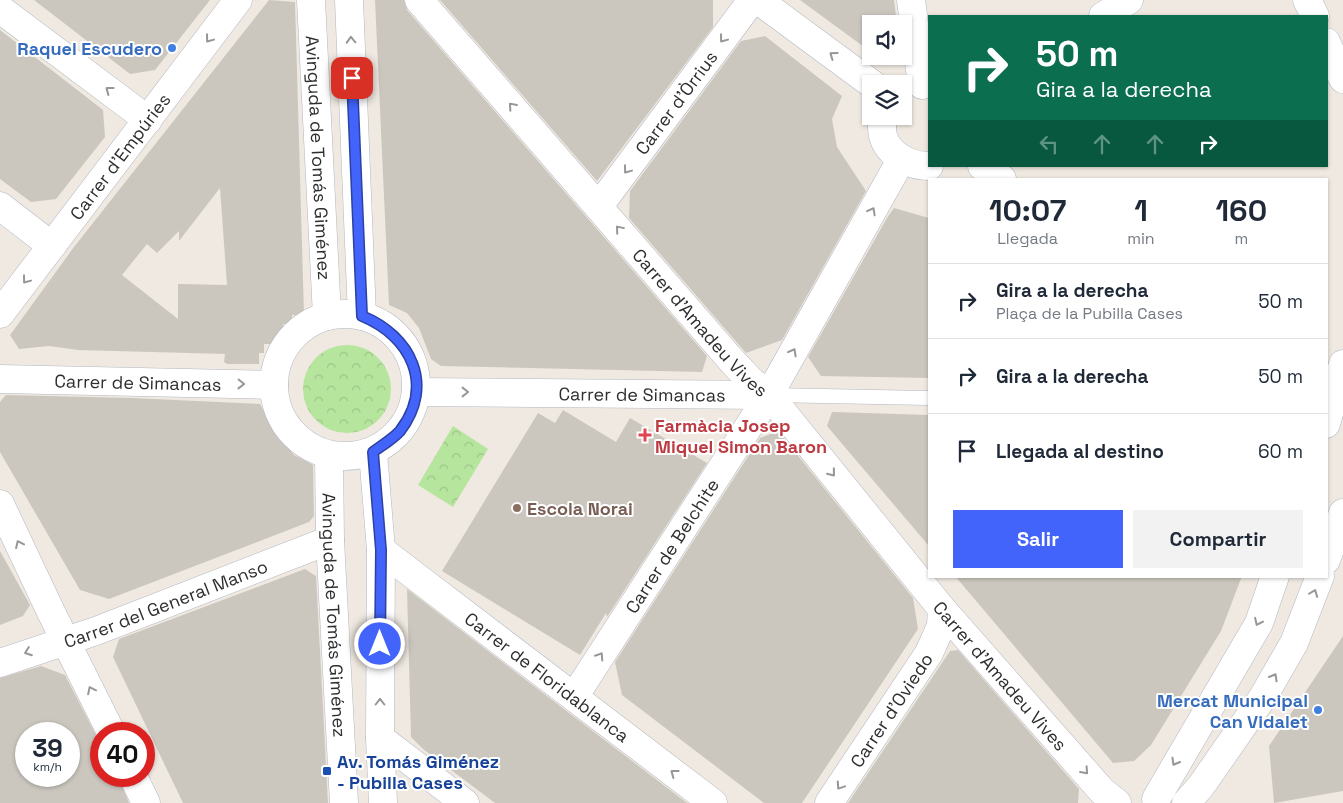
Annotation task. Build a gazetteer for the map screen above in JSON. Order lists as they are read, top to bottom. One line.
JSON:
{"streets":{"street":["Carrer d'Òrrius","Carrer d'Empúries","Avinguda de Tomás Giménez","Carrer d'Amadeu Vives","Carrer de Simancas","Carrer de Belchite","Carrer del General Manso","Carrer de Floridablanca","Carrer d'Oviedo"]},"crossings":[["Carrer d'Òrrius","Carrer d'Amadeu Vives"],["Avinguda de Tomás Giménez","Carrer de Simancas"],["Avinguda de Tomás Giménez","Carrer del General Manso"],["Carrer d'Amadeu Vives","Carrer de Simancas"],["Carrer d'Amadeu Vives","Carrer de Belchite"],["Carrer d'Amadeu Vives","Carrer d'Oviedo"],["Carrer de Simancas","Carrer de Belchite"],["Carrer de Belchite","Carrer de Floridablanca"]],"one_way":["Carrer d'Òrrius","Carrer d'Empúries","Carrer de Simancas","Carrer de Belchite","Carrer de Floridablanca","Carrer d'Oviedo"],"places":{"other":["Raquel Escudero","Escola Norai","Mercat Municipal Can Vidalet"],"health":["Farmàcia Josep Miquel Simon Baron"],"transit":["Av. Tomás Giménez - Pubilla Cases"]},"page":{"turn":["50 m","Gira a la derecha"],"eta":["10:07","Llegada","1","min","160","m"],"list":[{"name":"Gira a la derecha","note":"Plaça de la Pubilla Cases","value":"50 m"},{"name":"Gira a la derecha","value":"50 m"},{"name":"Llegada al destino","value":"60 m"}],"buttons":["Salir","Compartir"],"speed":"39 km/h","limit":"40"}}
